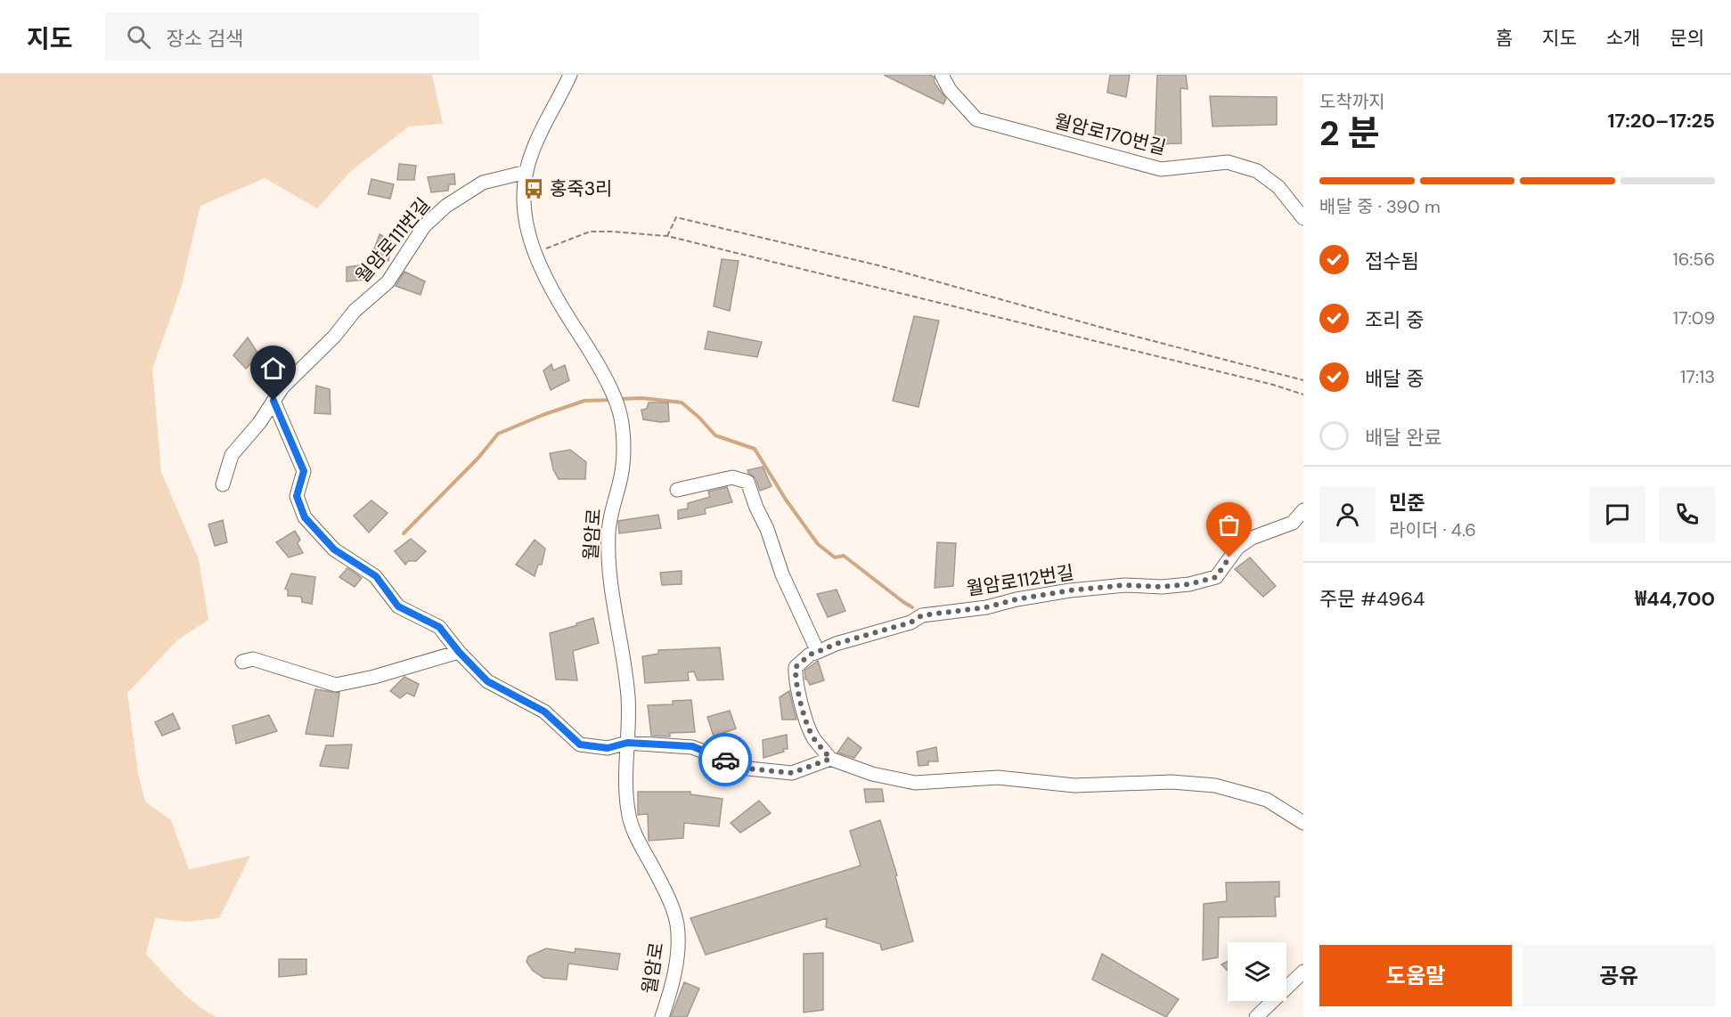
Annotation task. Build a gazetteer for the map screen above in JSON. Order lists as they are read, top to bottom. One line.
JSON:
{"streets":{"street":["월암로170번길","월암로111번길","월암로","월암로112번길"]},"crossings":[["월암로111번길","월암로"]],"places":{"bus stop":["홍죽3리"]},"page":{"header":"지도","search":"장소 검색","nav":["홈","지도","소개","문의"],"heading":["2 분","도착까지","17:20–17:25"],"panel":["민준","라이더 · 4.6","주문 #4964","₩44,700"],"bar":"배달 중 · 390 m","list":[["접수됨","16:56"],["조리 중","17:09"],["배달 중","17:13"],"배달 완료"],"buttons":["도움말","공유"]}}
